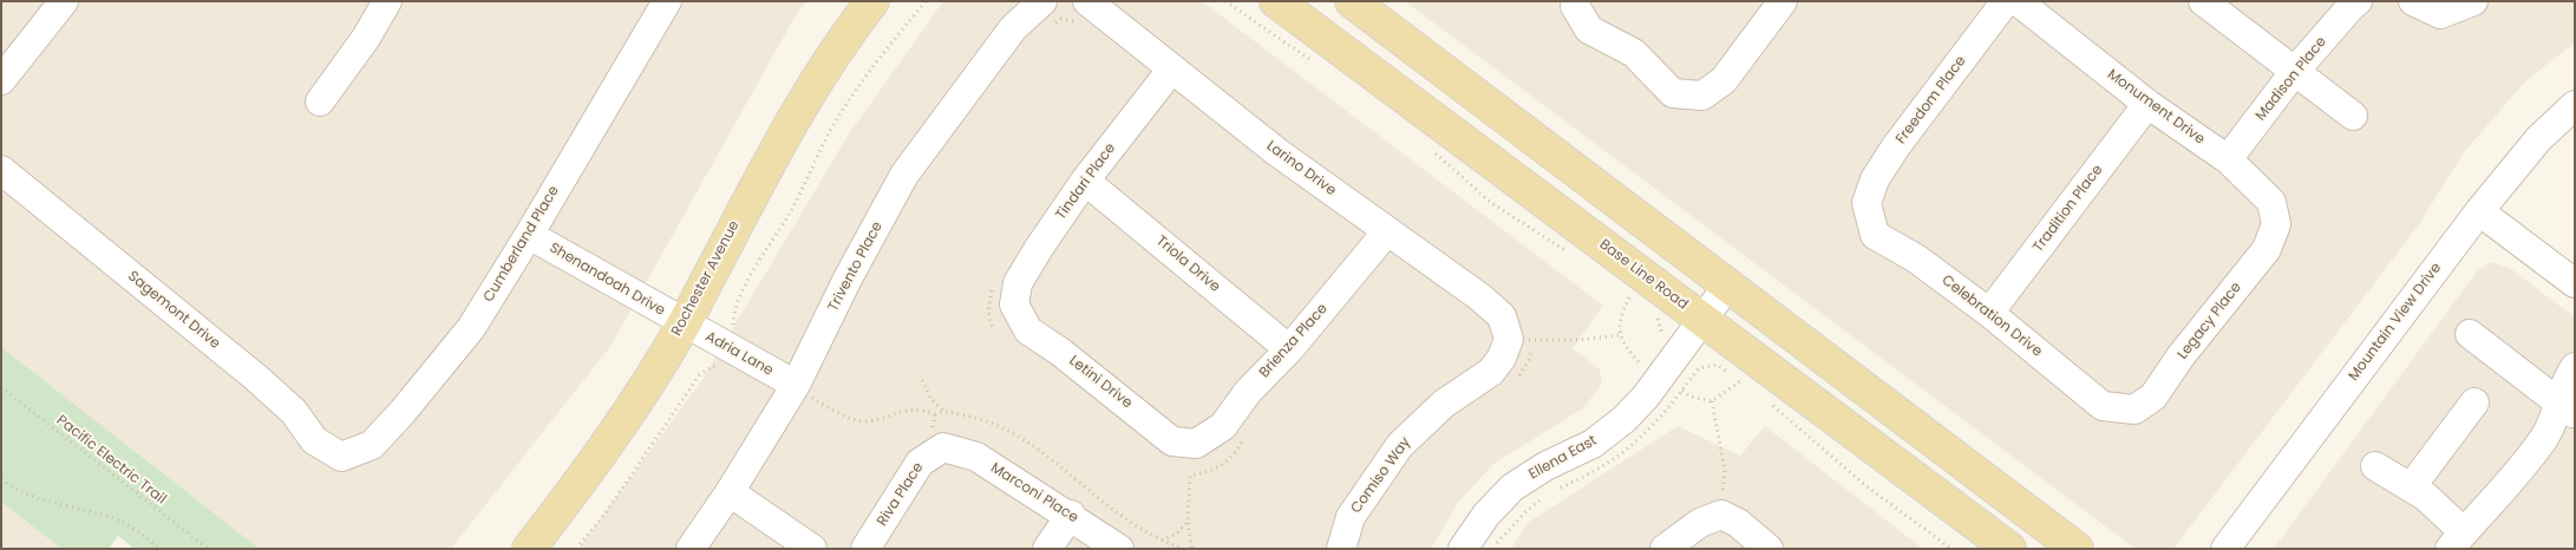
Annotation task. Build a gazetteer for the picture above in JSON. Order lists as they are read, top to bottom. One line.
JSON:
{"streets":{"main road":["Base Line Road","Rochester Avenue"],"street":["Madison Place","Freedom Place","Monument Drive","Larino Drive","Tindari Place","Tradition Place","Cumberland Place","Triola Drive","Trivento Place","Shenandoah Drive","Sagemont Drive","Celebration Drive","Legacy Place","Mountain View Drive","Brienza Place","Adria Lane","Letini Drive","Ellena East","Comiso Way","Marconi Place","Riva Place"],"path":["Pacific Electric Trail"]},"crossings":[["Madison Place","Monument Drive"],["Freedom Place","Celebration Drive"],["Monument Drive","Tradition Place"],["Monument Drive","Legacy Place"],["Larino Drive","Tindari Place"],["Larino Drive","Brienza Place"],["Larino Drive","Comiso Way"],["Tindari Place","Triola Drive"],["Tindari Place","Letini Drive"],["Tradition Place","Celebration Drive"],["Cumberland Place","Shenandoah Drive"],["Cumberland Place","Sagemont Drive"],["Triola Drive","Brienza Place"],["Trivento Place","Adria Lane"],["Base Line Road","Ellena East"],["Rochester Avenue","Shenandoah Drive"],["Rochester Avenue","Adria Lane"],["Shenandoah Drive","Adria Lane"],["Celebration Drive","Legacy Place"],["Brienza Place","Letini Drive"],["Marconi Place","Riva Place"]]}
